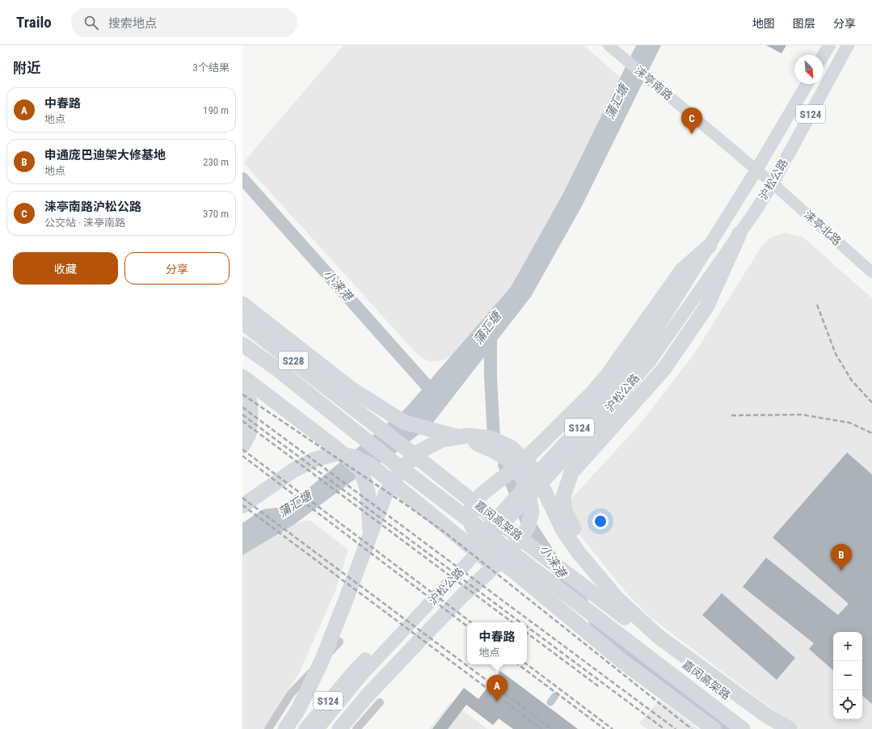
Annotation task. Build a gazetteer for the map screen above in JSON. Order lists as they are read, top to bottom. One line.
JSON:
{"streets":{"highway":["S228","嘉闵高架路"],"main road":["S124","沪松公路"],"street":["涞亭南路","涞亭北路"]},"crossings":[["涞亭南路","沪松公路"],["涞亭南路","涞亭北路"],["沪松公路","涞亭北路"]],"water":["蒲汇塘","小涞港"],"north":"bottom right","page":{"header":"Trailo","search":"搜索地点","nav":["地图","图层","分享"],"heading":["附近","3个结果"],"list":[{"mark":"A","name":"中春路","note":"地点","value":"190 m"},{"mark":"B","name":"申通庞巴迪架大修基地","note":"地点","value":"230 m"},{"mark":"C","name":"涞亭南路沪松公路","note":"公交站 · 涞亭南路","value":"370 m"}],"pins":["C","B","A"],"buttons":["收藏","分享"],"popup":["中春路","地点"],"map_buttons":["+","−"]}}
